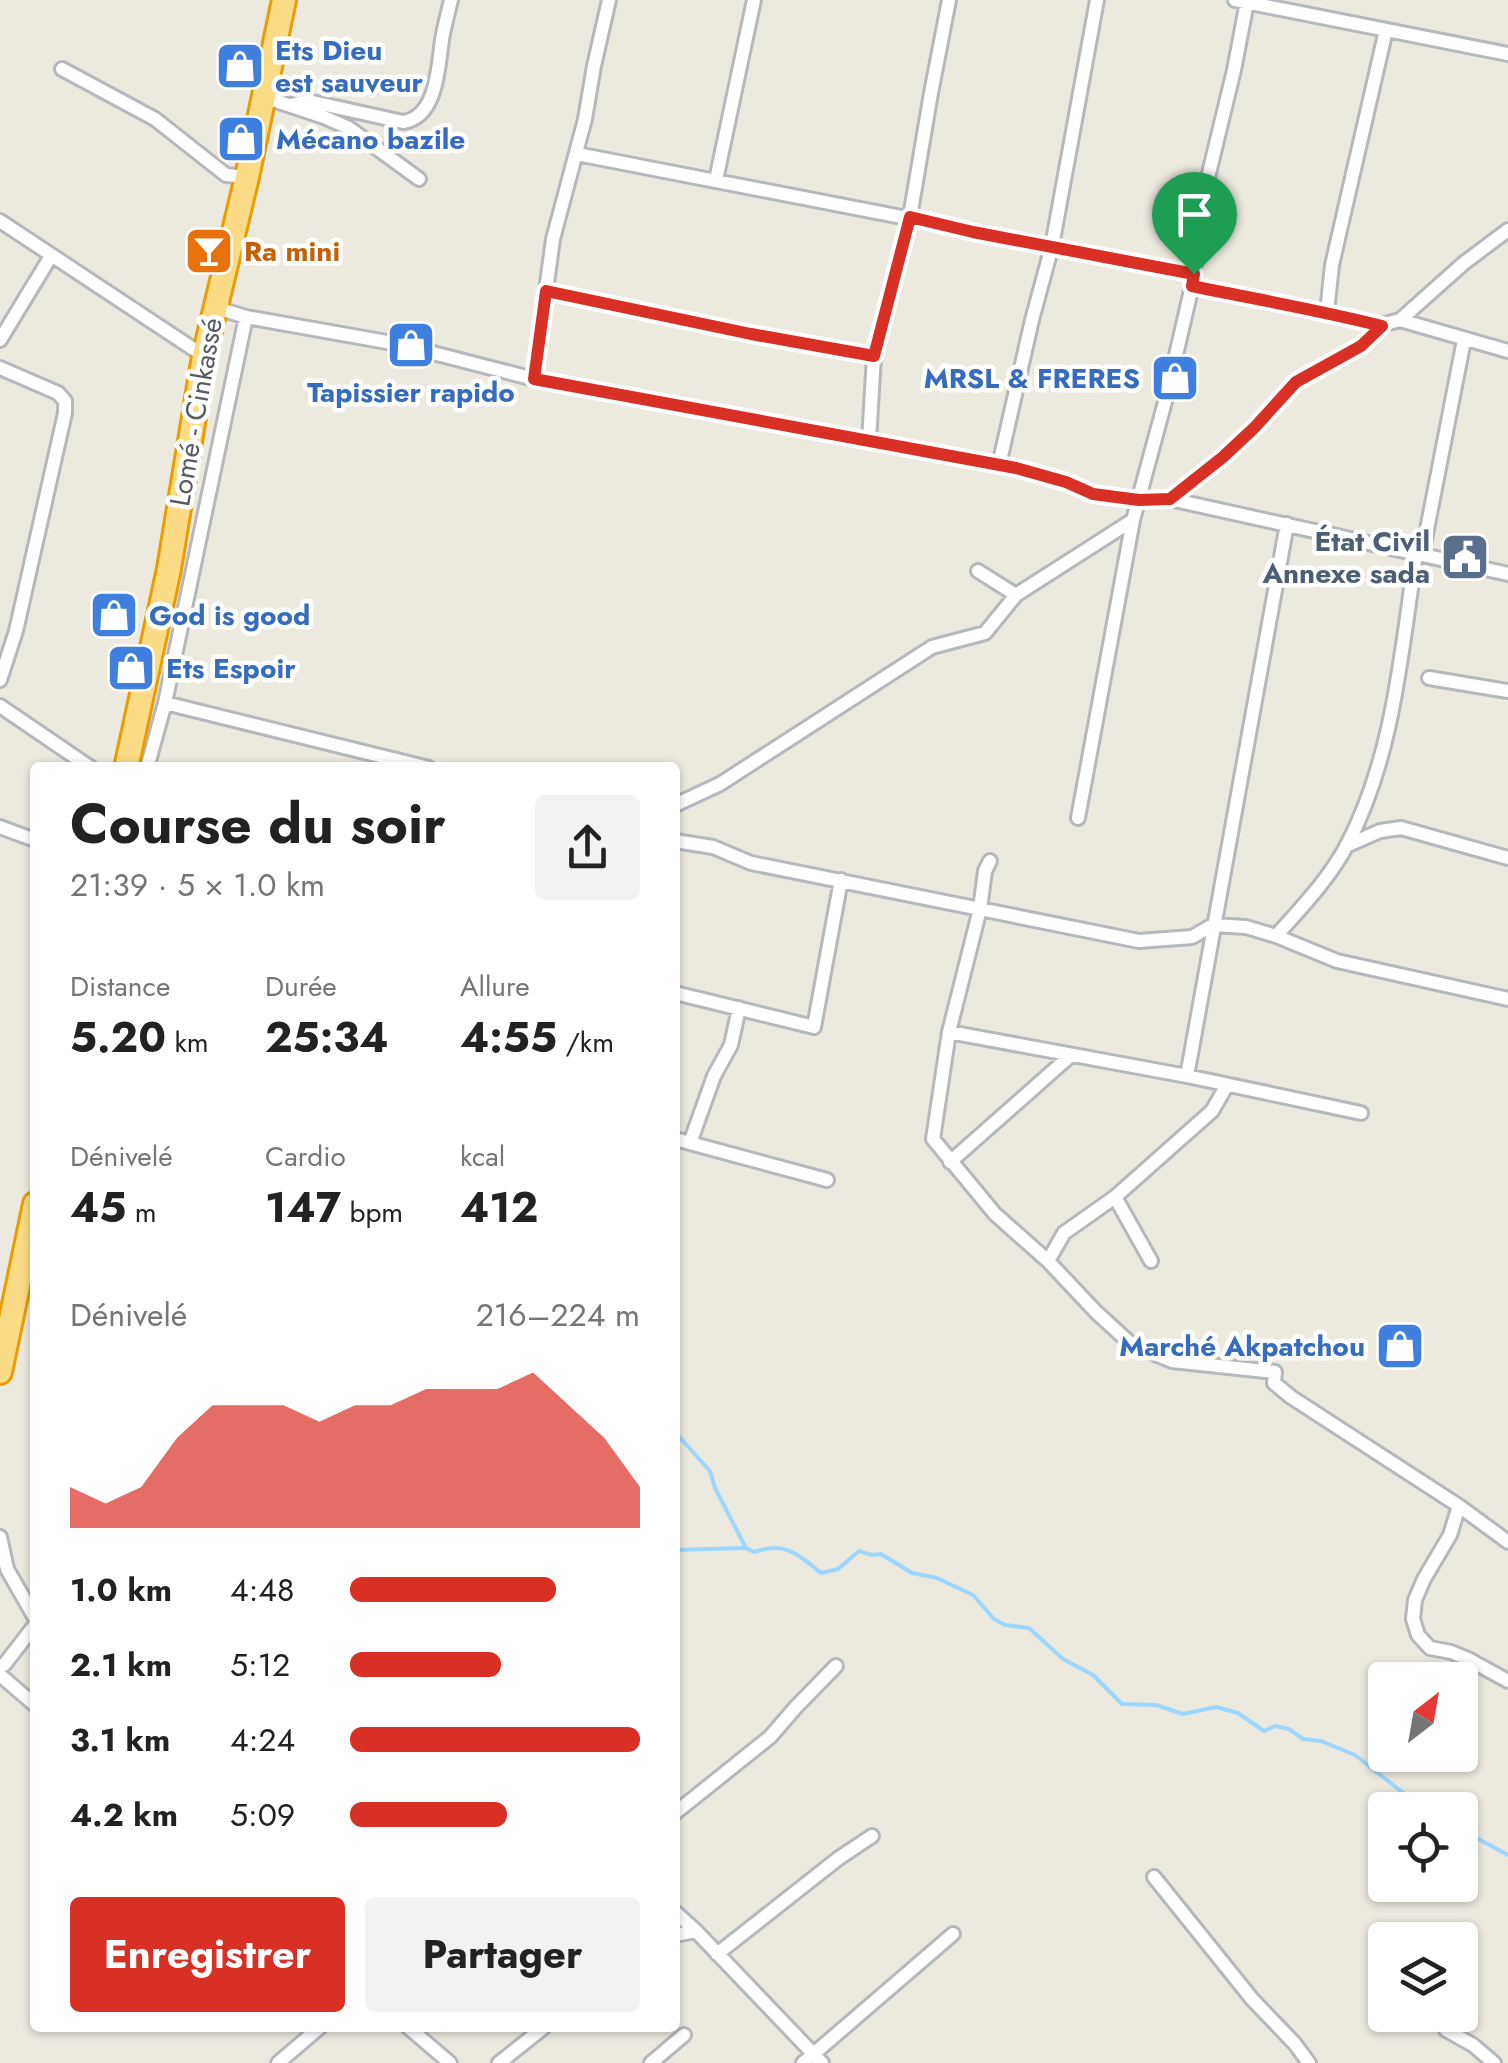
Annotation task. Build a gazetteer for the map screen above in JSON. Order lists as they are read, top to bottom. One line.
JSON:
{"streets":{"highway":["Lomé - Cinkassé"]},"places":{"shop":["Ets Dieu est sauveur","Mécano bazile","Tapissier rapido","MRSL & FRERES","God is good","Ets Espoir","Marché Akpatchou"],"bar":["Ra mini"],"public building":["État Civil Annexe sada"]},"north":"top right","page":{"heading":["Course du soir","21:39 · 5 × 1.0 km"],"stats":[["Distance","5.20 km"],["Durée","25:34"],["Allure","4:55 /km"],["Dénivelé","45 m"],["Cardio","147 bpm"],["kcal","412"]],"chart":["Dénivelé","216–224 m"],"list":[{"name":"1.0 km","note":"4:48"},{"name":"2.1 km","note":"5:12"},{"name":"3.1 km","note":"4:24"},{"name":"4.2 km","note":"5:09"}],"buttons":["Enregistrer","Partager"]}}
